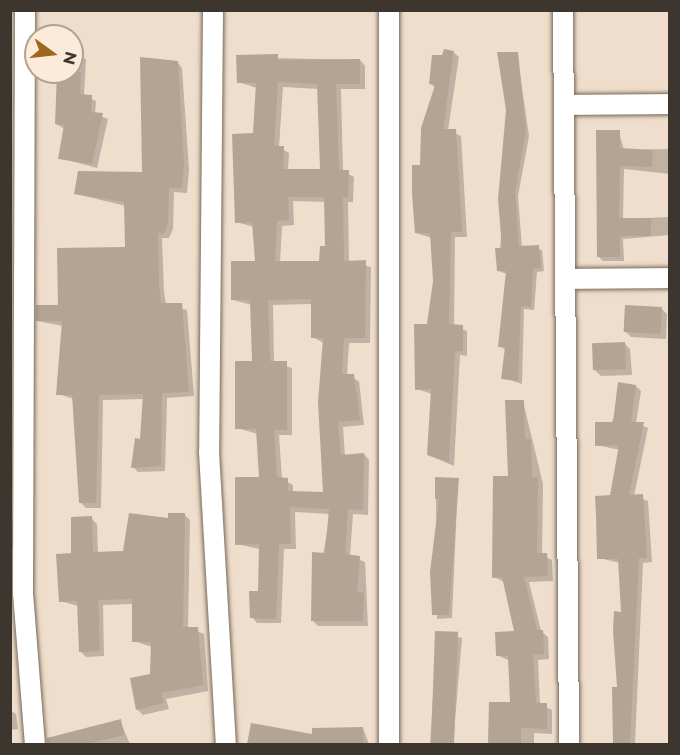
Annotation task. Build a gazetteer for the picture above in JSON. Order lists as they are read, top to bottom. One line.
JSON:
{"north":"right"}
